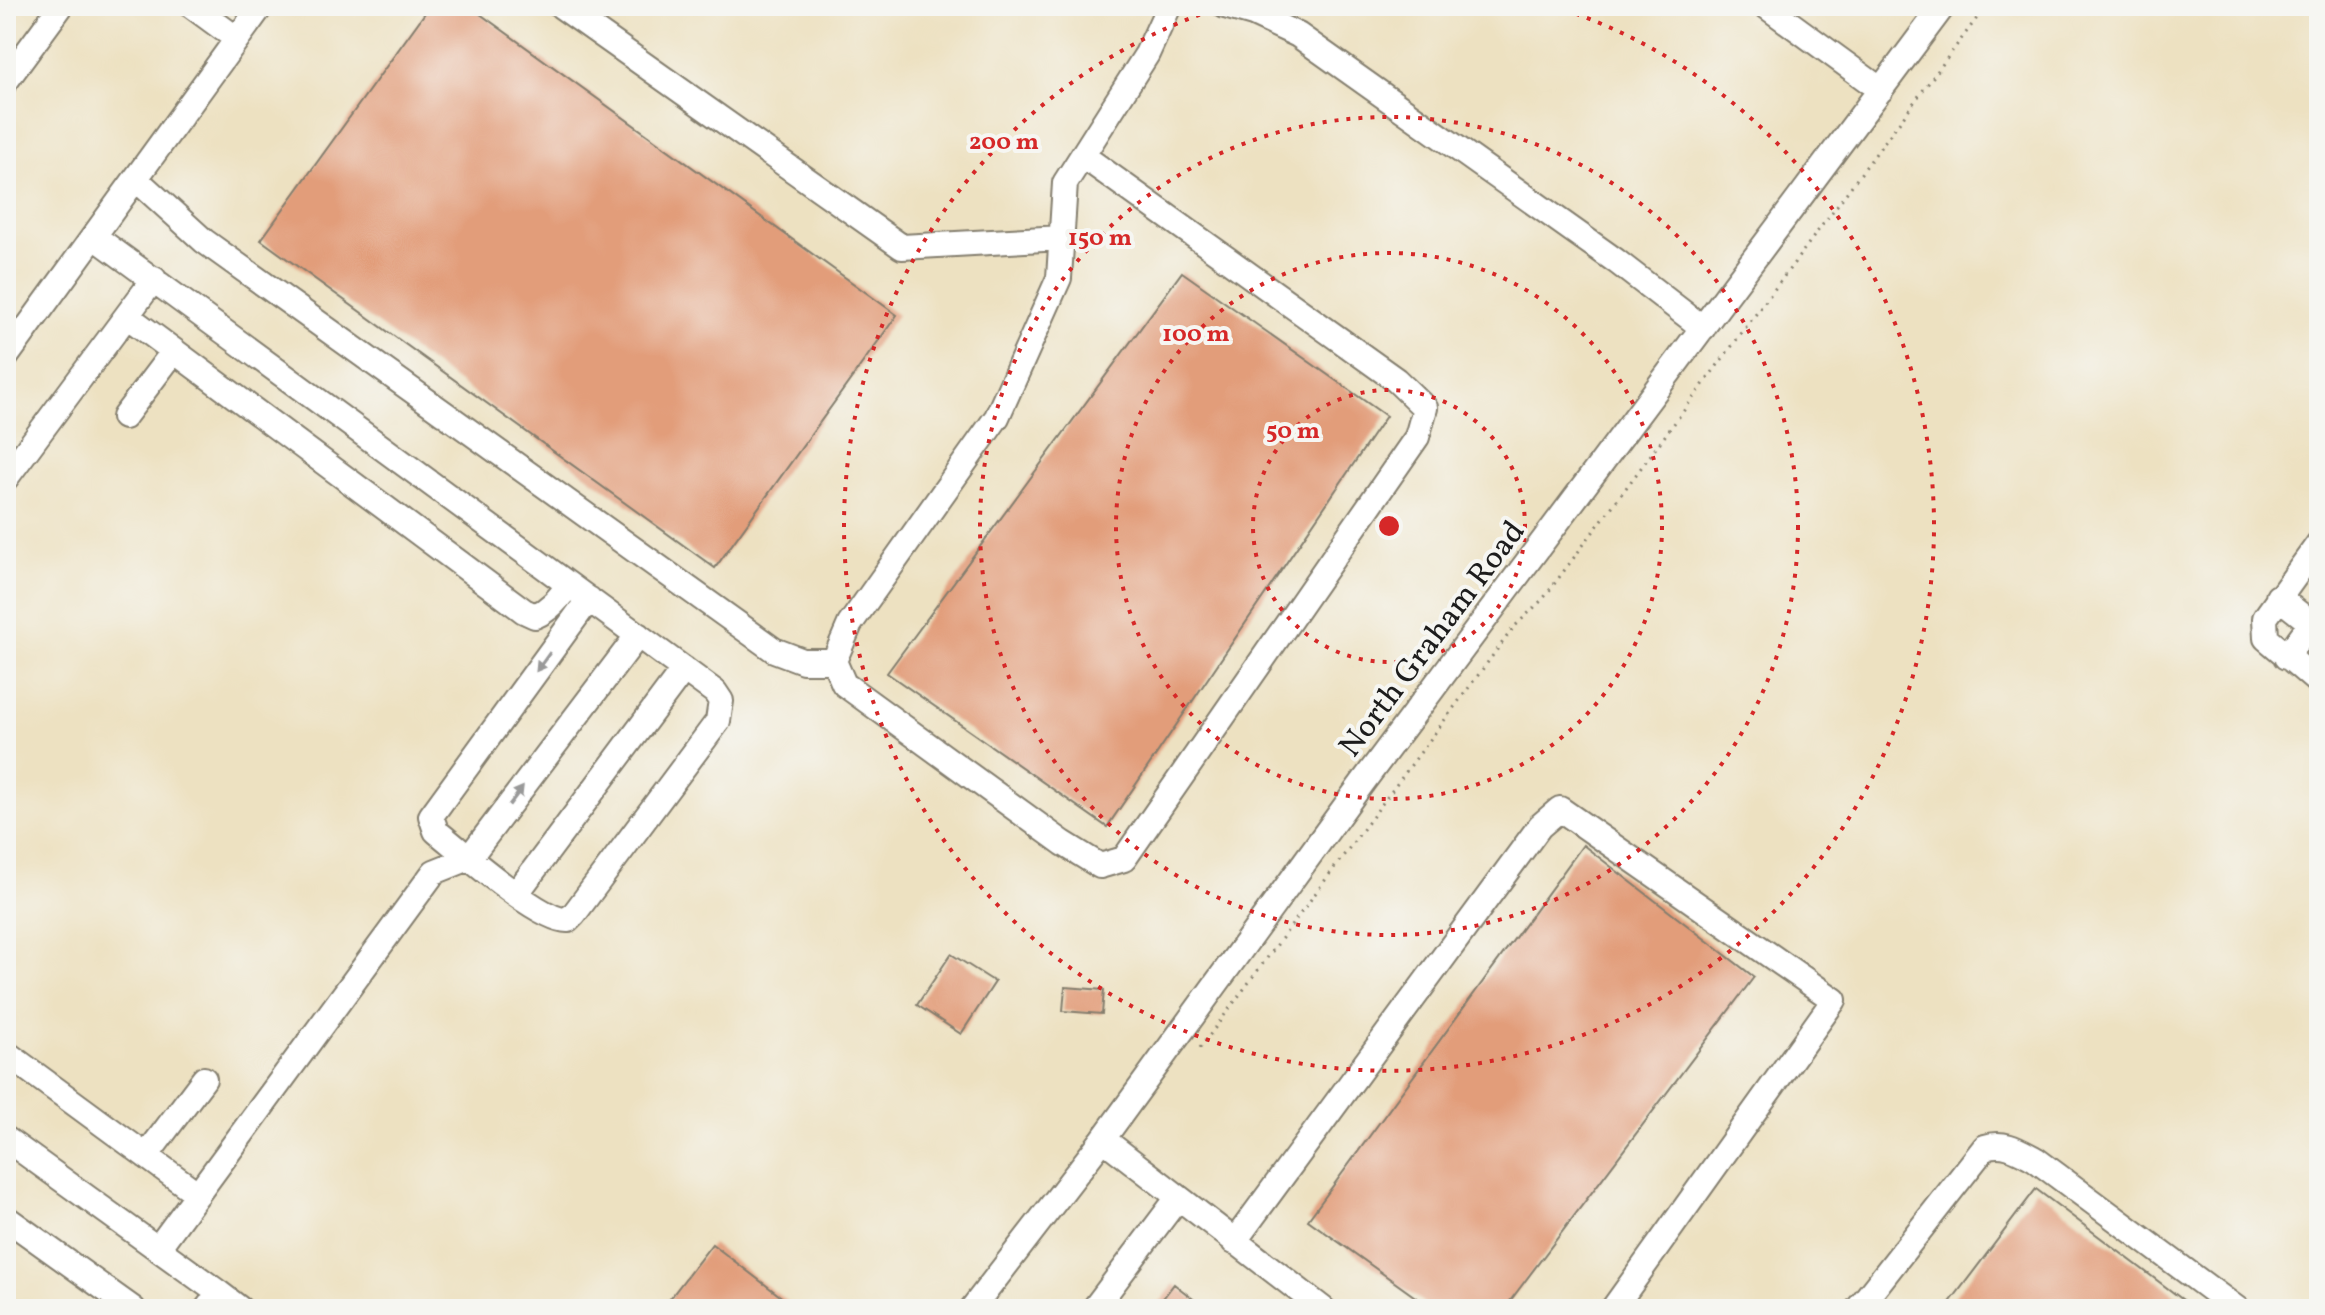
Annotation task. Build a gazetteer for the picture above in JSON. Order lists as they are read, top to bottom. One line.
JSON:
{"streets":{"street":["North Graham Road"]},"rings":["200 m","150 m","100 m","50 m"]}
